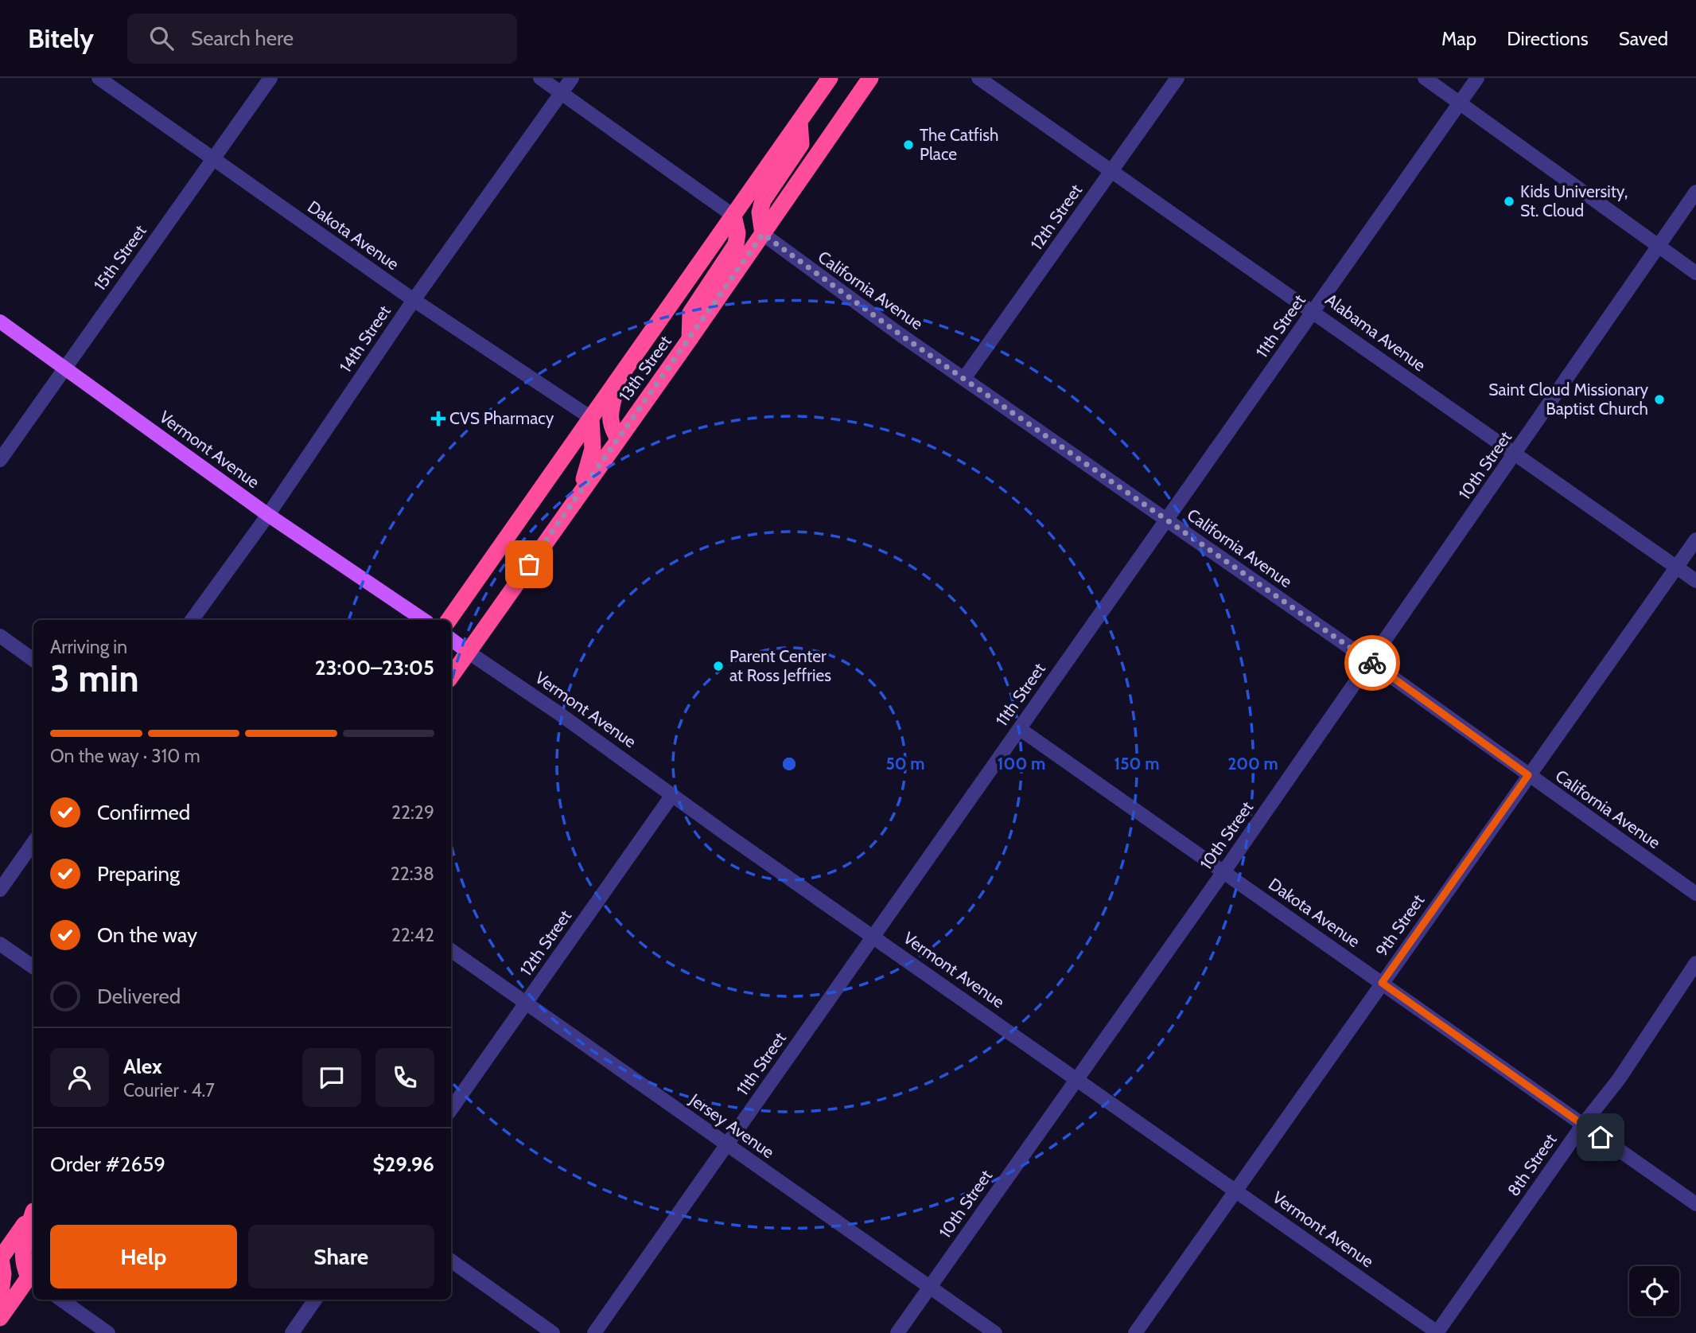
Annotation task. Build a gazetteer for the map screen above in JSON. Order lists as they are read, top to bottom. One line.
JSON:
{"streets":{"highway":["13th Street"],"main road":["Vermont Avenue"],"street":["12th Street","Dakota Avenue","15th Street","California Avenue","11th Street","Alabama Avenue","14th Street","10th Street","9th Street","Jersey Avenue","8th Street"]},"crossings":[["12th Street","California Avenue"],["12th Street","Alabama Avenue"],["12th Street","Vermont Avenue"],["12th Street","Jersey Avenue"],["Dakota Avenue","15th Street"],["Dakota Avenue","11th Street"],["Dakota Avenue","14th Street"],["Dakota Avenue","13th Street"],["Dakota Avenue","10th Street"],["Dakota Avenue","9th Street"],["Dakota Avenue","8th Street"],["15th Street","Vermont Avenue"],["California Avenue","11th Street"],["California Avenue","13th Street"],["California Avenue","10th Street"],["California Avenue","9th Street"],["11th Street","Alabama Avenue"],["11th Street","Vermont Avenue"],["11th Street","Jersey Avenue"],["Alabama Avenue","10th Street"],["Alabama Avenue","9th Street"],["14th Street","Vermont Avenue"],["13th Street","Vermont Avenue"],["Vermont Avenue","10th Street"],["Vermont Avenue","9th Street"],["Vermont Avenue","8th Street"],["10th Street","Jersey Avenue"]],"places":{"other":["The Catfish Place","Kids University, St. Cloud","Saint Cloud Missionary Baptist Church","Parent Center at Ross Jeffries"],"health":["CVS Pharmacy"]},"page":{"header":"Bitely","search":"Search here","nav":["Map","Directions","Saved"],"heading":["3 min","Arriving in","23:00–23:05"],"panel":["Alex","Courier · 4.7","Order #2659","$29.96"],"bar":"On the way · 310 m","list":[["Confirmed","22:29"],["Preparing","22:38"],["On the way","22:42"],"Delivered"],"buttons":["Help","Share"]},"rings":["50 m","100 m","150 m","200 m"]}
